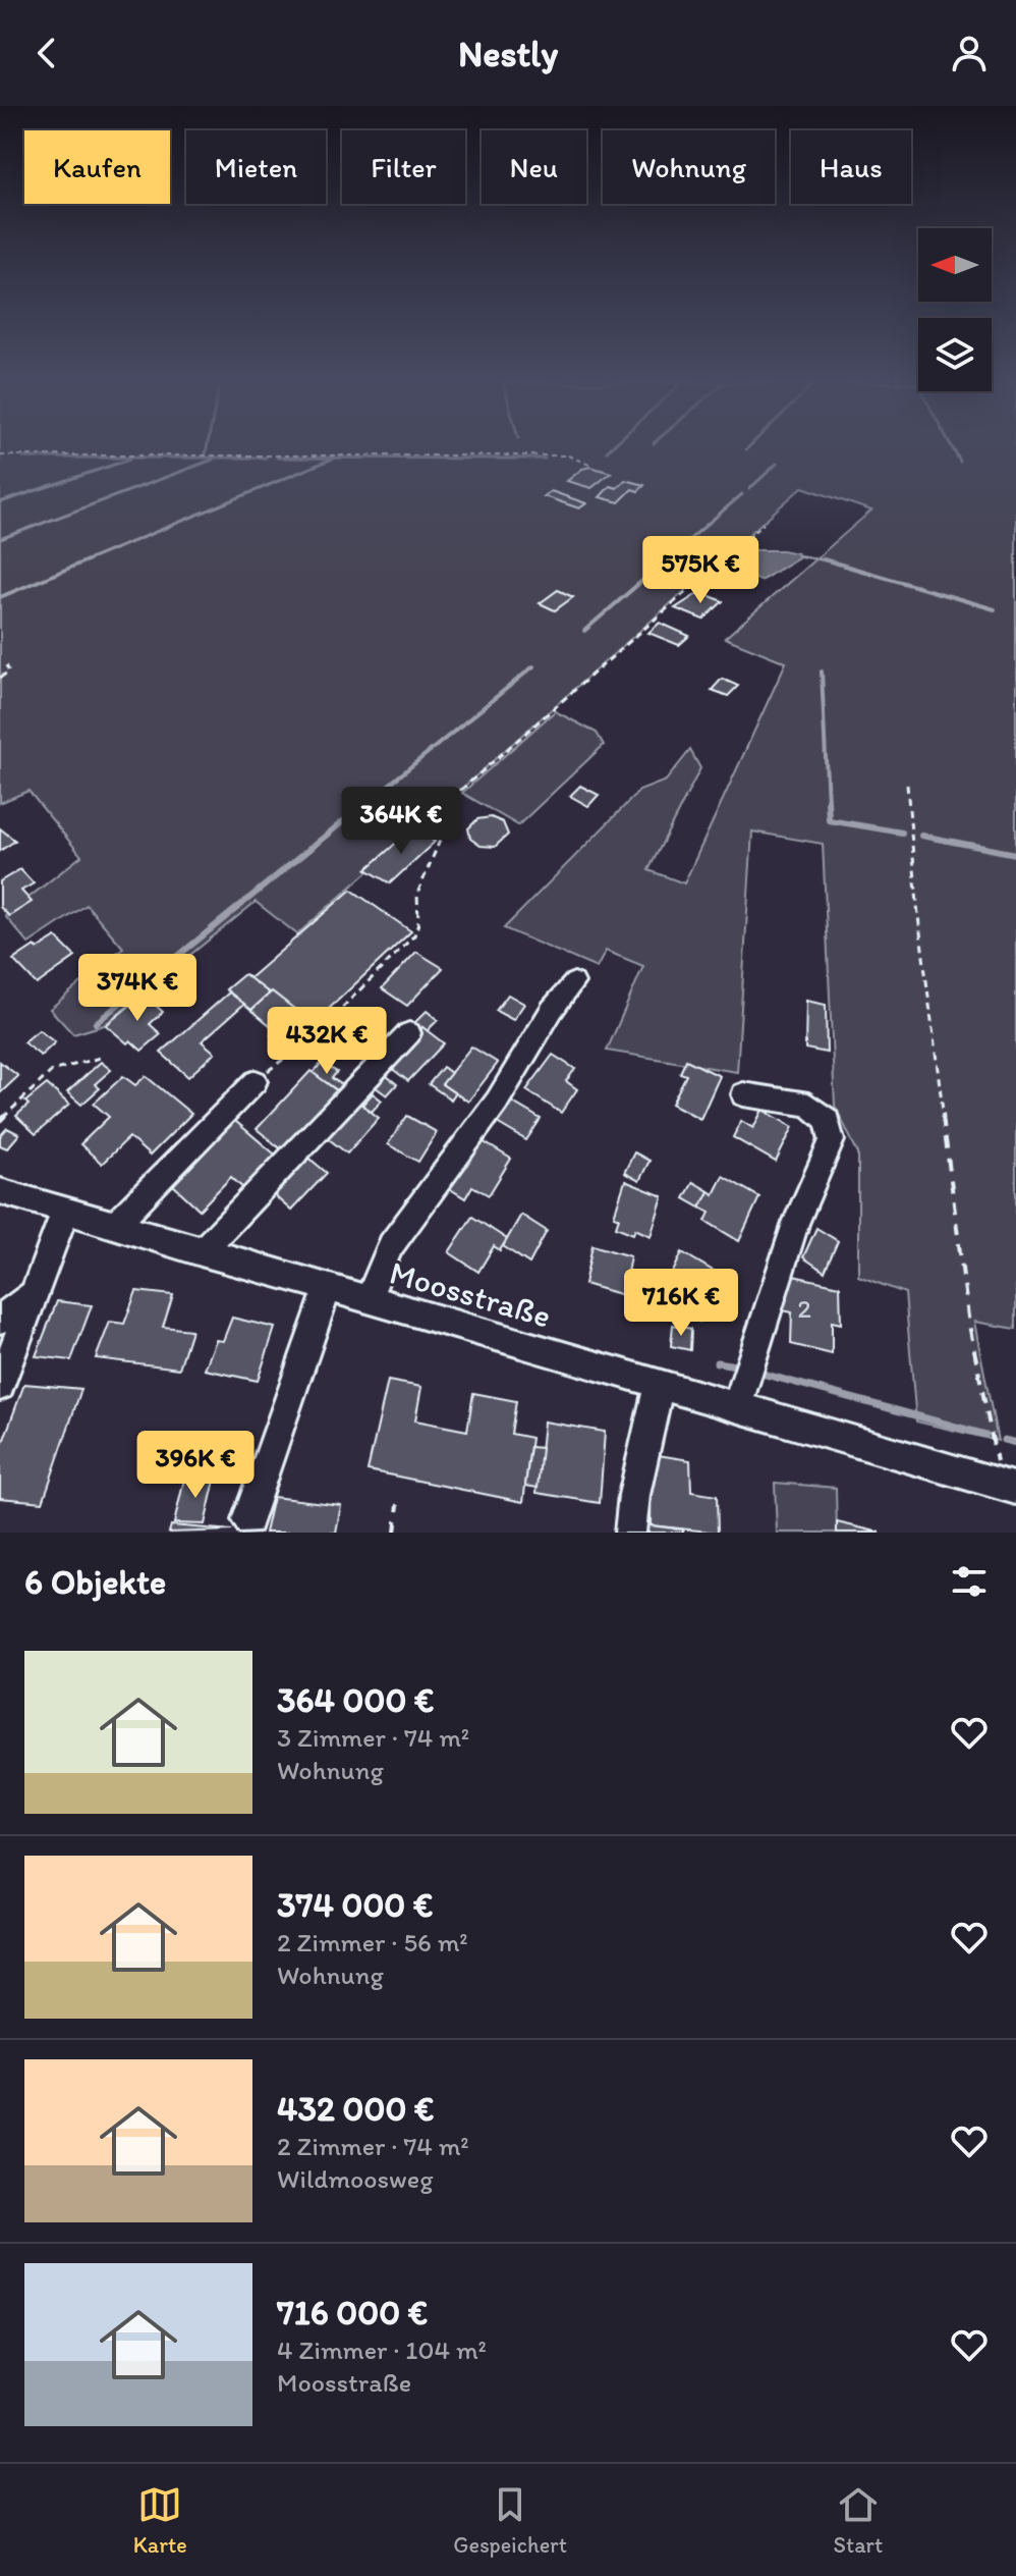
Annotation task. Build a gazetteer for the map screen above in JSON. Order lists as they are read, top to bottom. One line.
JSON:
{"streets":{"street":["Moosstraße"]},"house_numbers":["2"],"north":"left","page":{"header":"Nestly","chip":["Kaufen","Mieten","Filter","Neu","Wohnung","Haus"],"price":["575K €","364K €","374K €","432K €","716K €","396K €"],"heading":"6 Objekte","list":[{"name":"364 000 €","note":"3 Zimmer · 74 m² · Wohnung"},{"name":"374 000 €","note":"2 Zimmer · 56 m² · Wohnung"},{"name":"432 000 €","note":"2 Zimmer · 74 m² · Wildmoosweg"},{"name":"716 000 €","note":"4 Zimmer · 104 m² · Moosstraße"}],"tabs":["Karte","Gespeichert","Start"]}}
